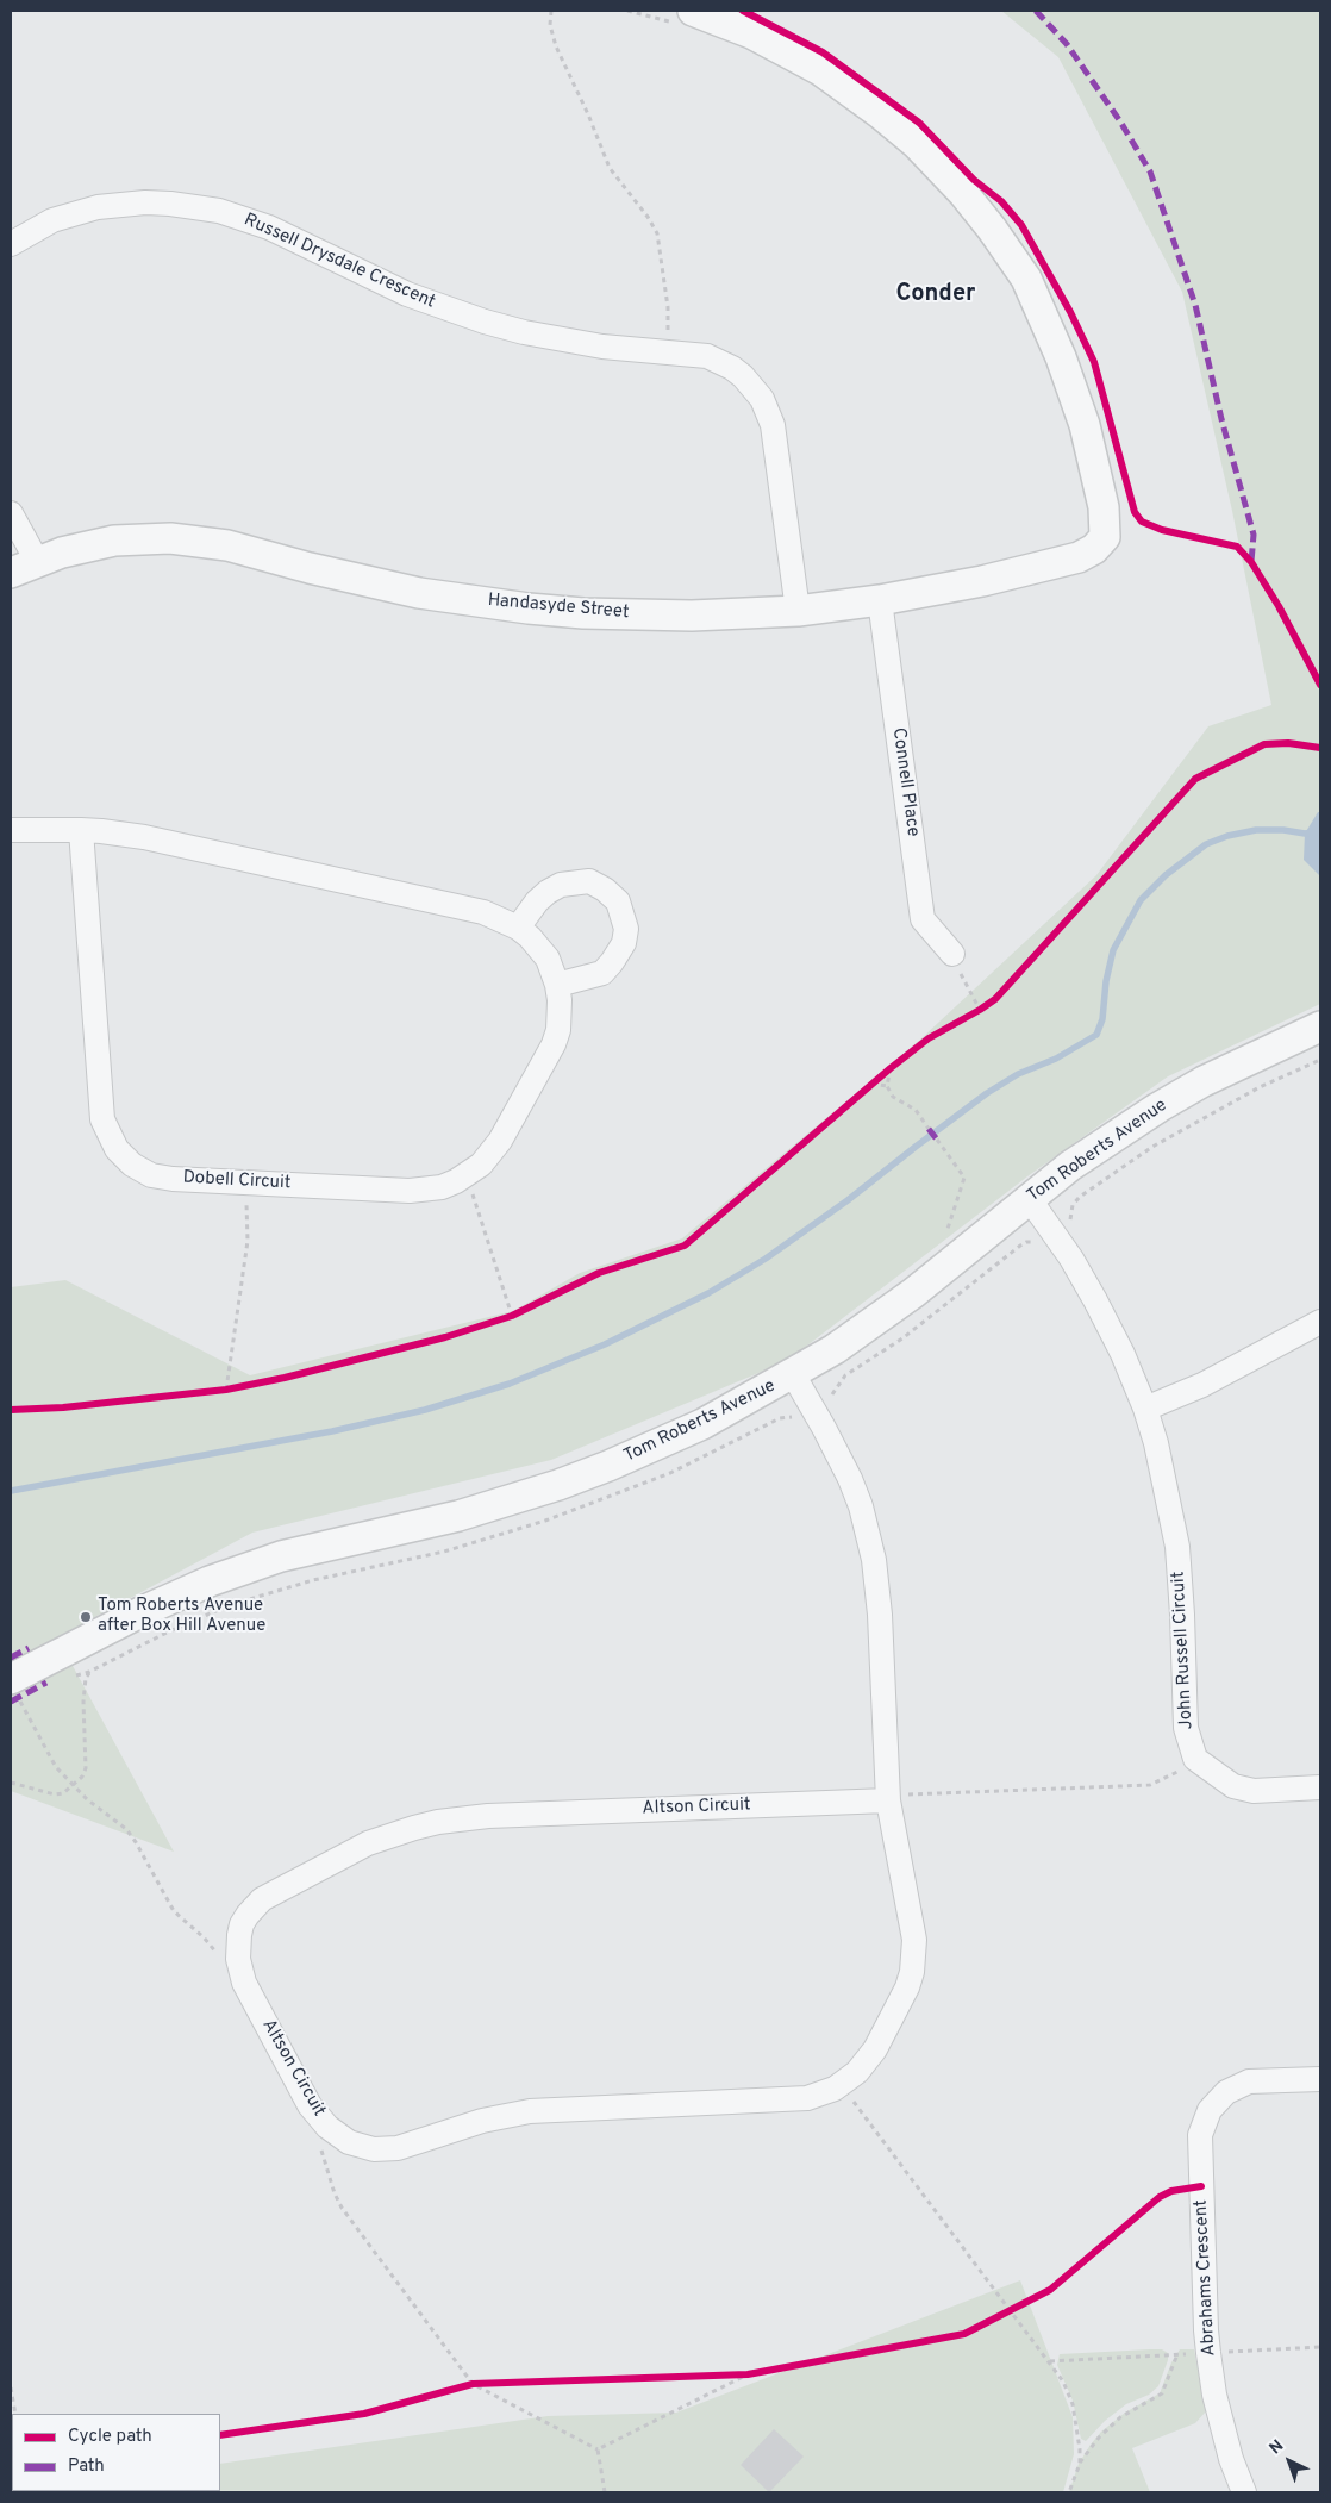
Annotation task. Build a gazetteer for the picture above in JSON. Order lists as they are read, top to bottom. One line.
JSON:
{"streets":{"street":["Russell Drysdale Crescent","Handasyde Street","Connell Place","Tom Roberts Avenue","Dobell Circuit","John Russell Circuit","Altson Circuit","Abrahams Crescent"]},"crossings":[["Russell Drysdale Crescent","Handasyde Street"],["Handasyde Street","Connell Place"],["Tom Roberts Avenue","John Russell Circuit"],["Tom Roberts Avenue","Altson Circuit"]],"districts":["Conder"],"places":["Tom Roberts Avenue after Box Hill Avenue"],"legend":["Cycle path","Path"],"north":"top left"}
